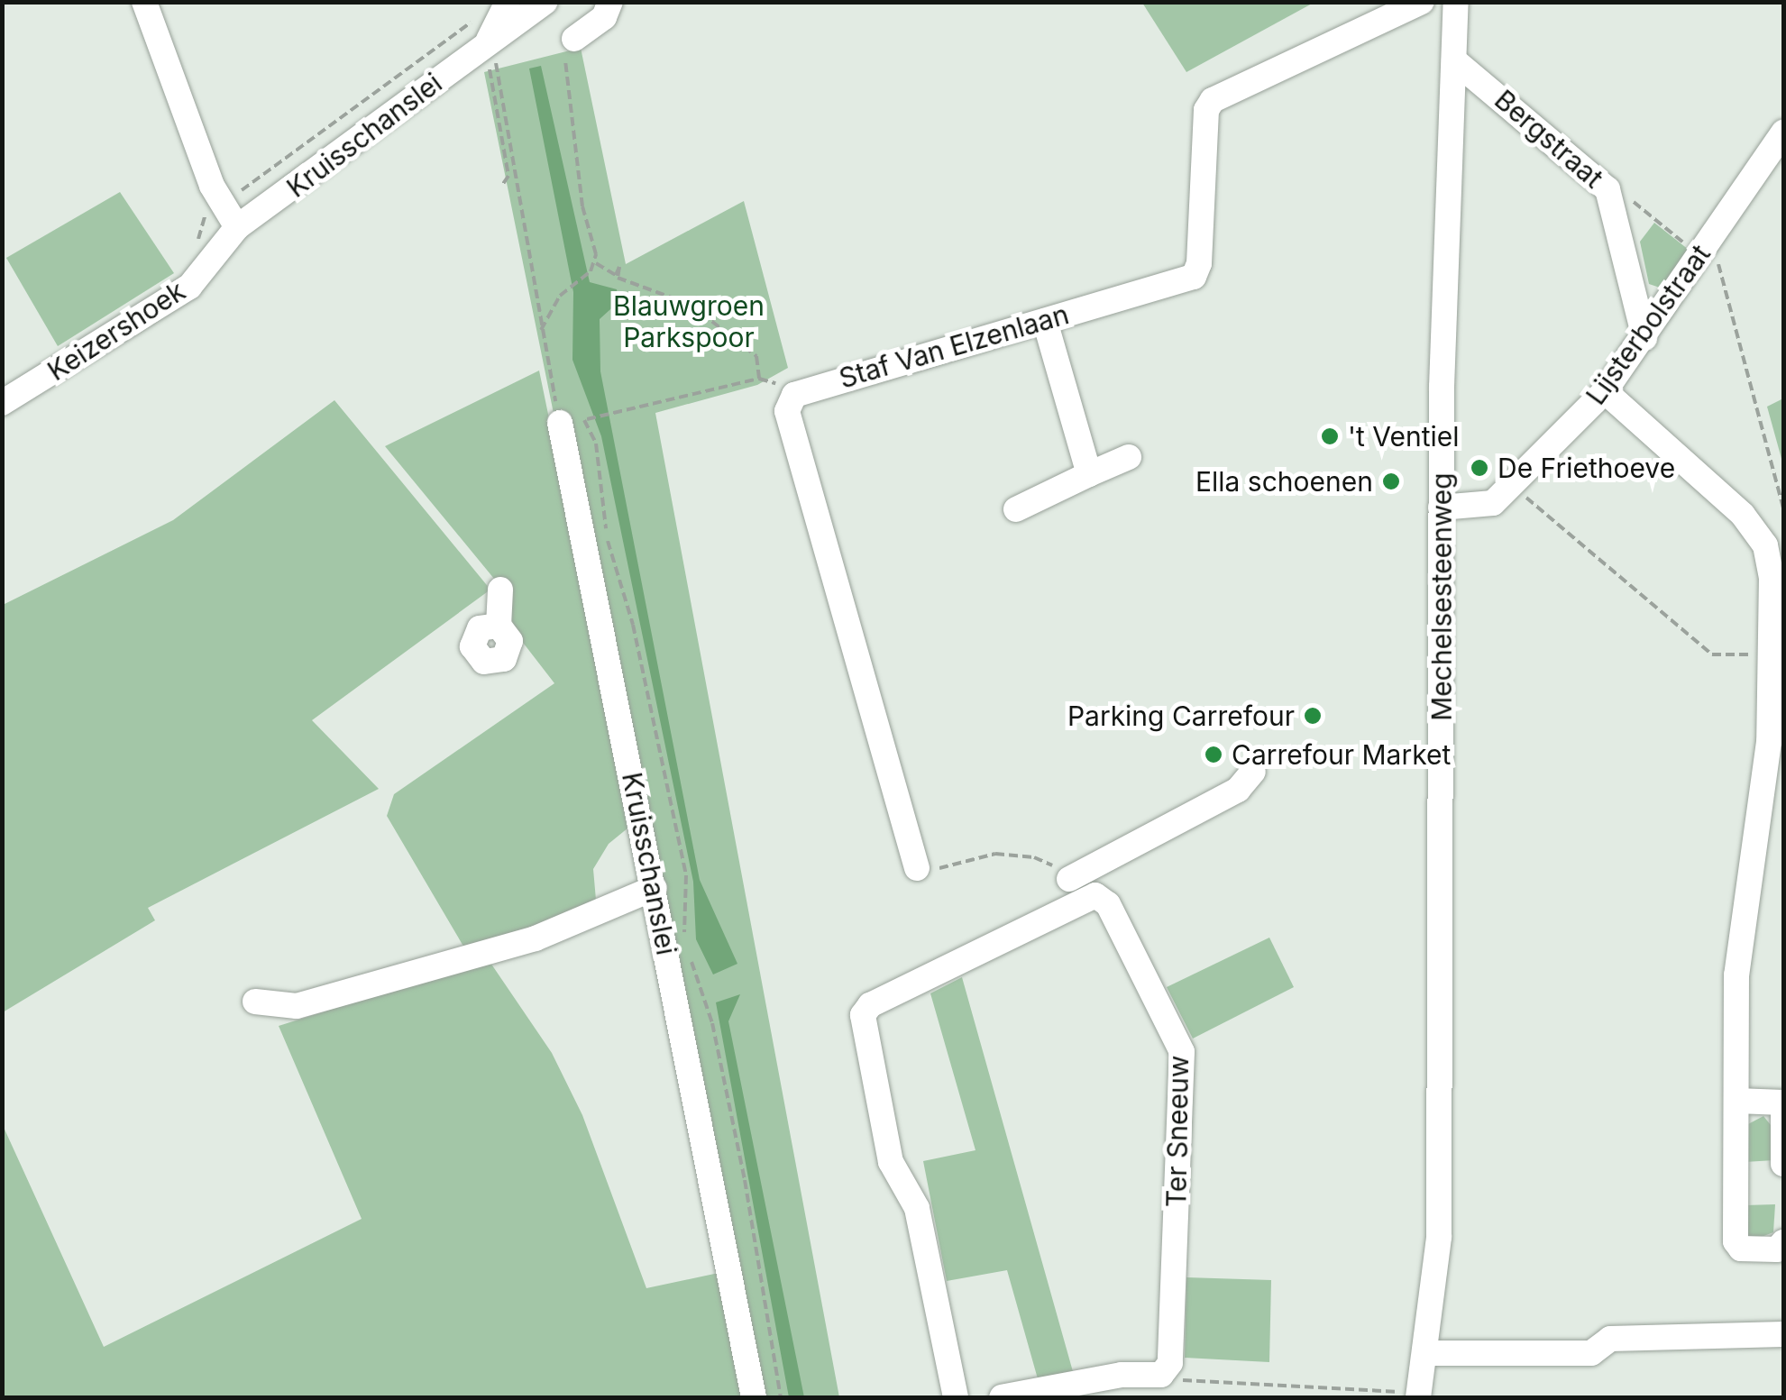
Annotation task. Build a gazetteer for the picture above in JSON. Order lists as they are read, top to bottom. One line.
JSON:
{"streets":{"street":["Kruisschanslei","Bergstraat","Lijsterbolstraat","Keizershoek","Staf Van Elzenlaan","Mechelsesteenweg","Ter Sneeuw"]},"crossings":[["Kruisschanslei","Keizershoek"],["Bergstraat","Lijsterbolstraat"],["Bergstraat","Mechelsesteenweg"],["Lijsterbolstraat","Mechelsesteenweg"]],"parks":["Blauwgroen Parkspoor"],"places":["'t Ventiel","De Friethoeve","Ella schoenen","Parking Carrefour","Carrefour Market"]}
